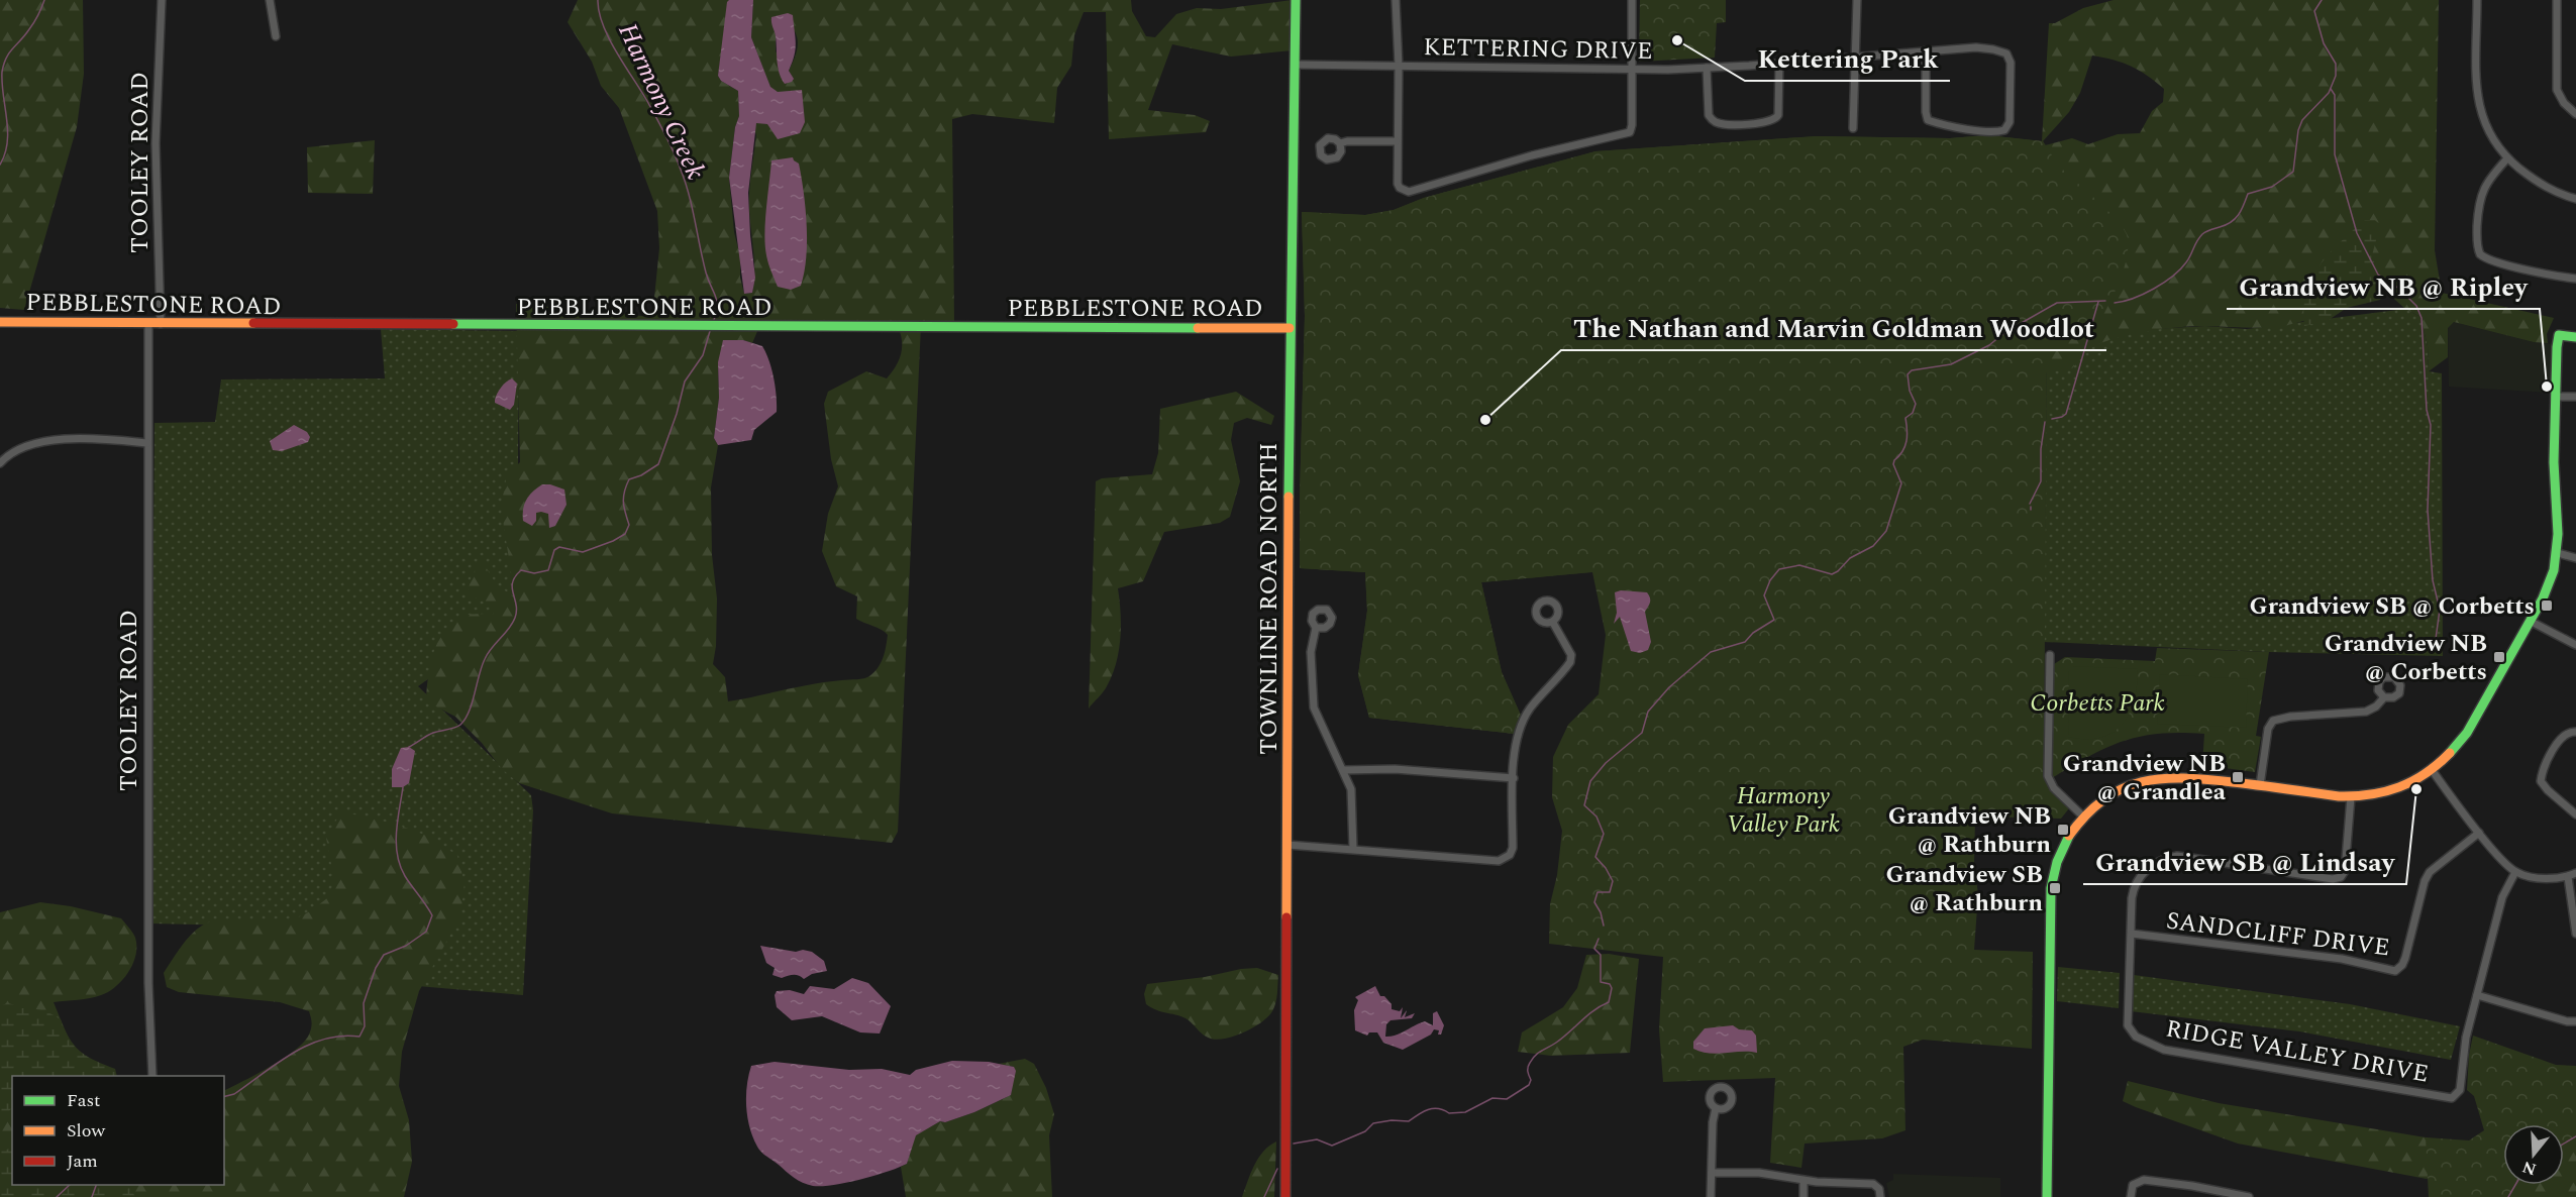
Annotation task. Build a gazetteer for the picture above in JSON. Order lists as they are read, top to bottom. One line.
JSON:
{"streets":{"street":["KETTERING DRIVE","TOOLEY ROAD","PEBBLESTONE ROAD","TOWNLINE ROAD NORTH","SANDCLIFF DRIVE","RIDGE VALLEY DRIVE"]},"crossings":[["KETTERING DRIVE","TOWNLINE ROAD NORTH"],["TOOLEY ROAD","PEBBLESTONE ROAD"],["PEBBLESTONE ROAD","TOWNLINE ROAD NORTH"],["SANDCLIFF DRIVE","RIDGE VALLEY DRIVE"]],"water":["Harmony Creek"],"parks":["Corbetts Park","Harmony Valley Park"],"places":{"other":["Kettering Park","Grandview NB @ Ripley","The Nathan and Marvin Goldman Woodlot","Grandview SB @ Lindsay"],"transit":["Grandview SB @ Corbetts","Grandview NB @ Corbetts","Grandview NB @ Grandlea","Grandview NB @ Rathburn","Grandview SB @ Rathburn"]},"legend":["Fast","Slow","Jam"],"north":"bottom"}
